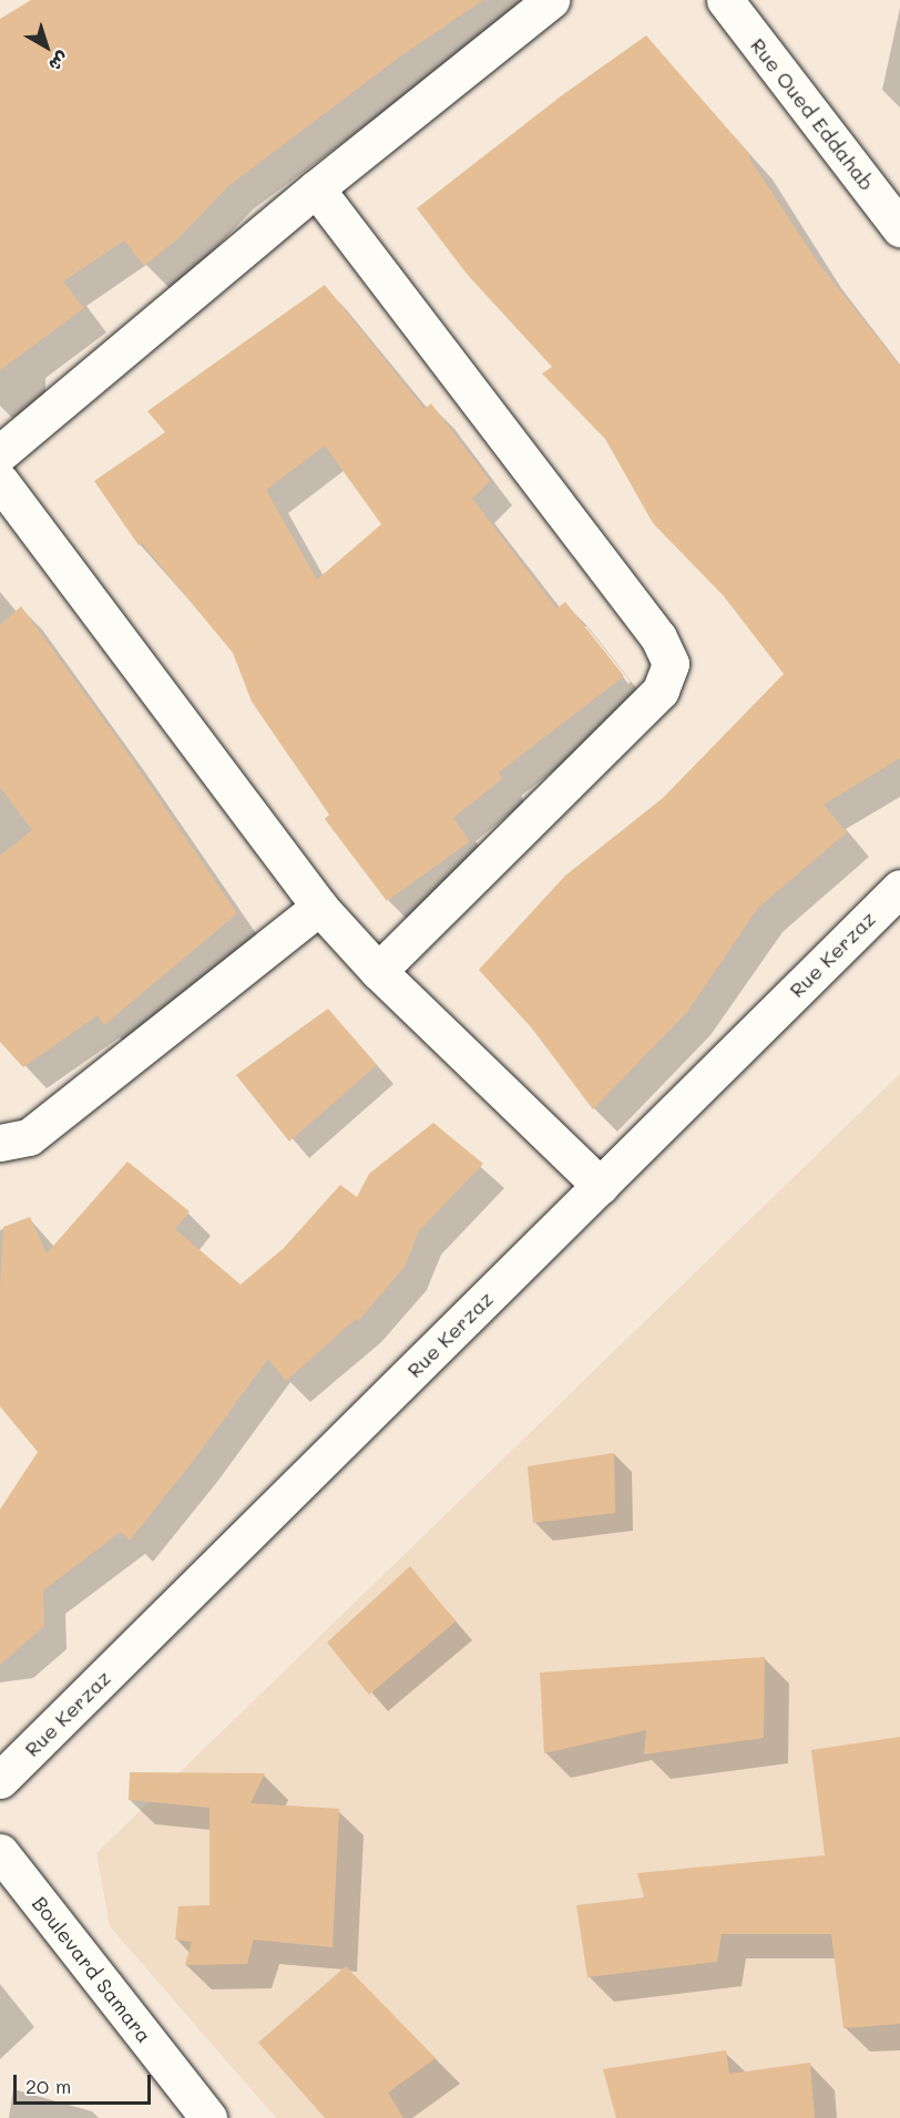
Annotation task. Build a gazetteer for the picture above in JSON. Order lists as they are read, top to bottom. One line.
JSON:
{"streets":{"street":["Rue Oued Eddahab","Rue Kerzaz","Boulevard Samara"]},"scale_bar":"20 m","north":"bottom right"}
